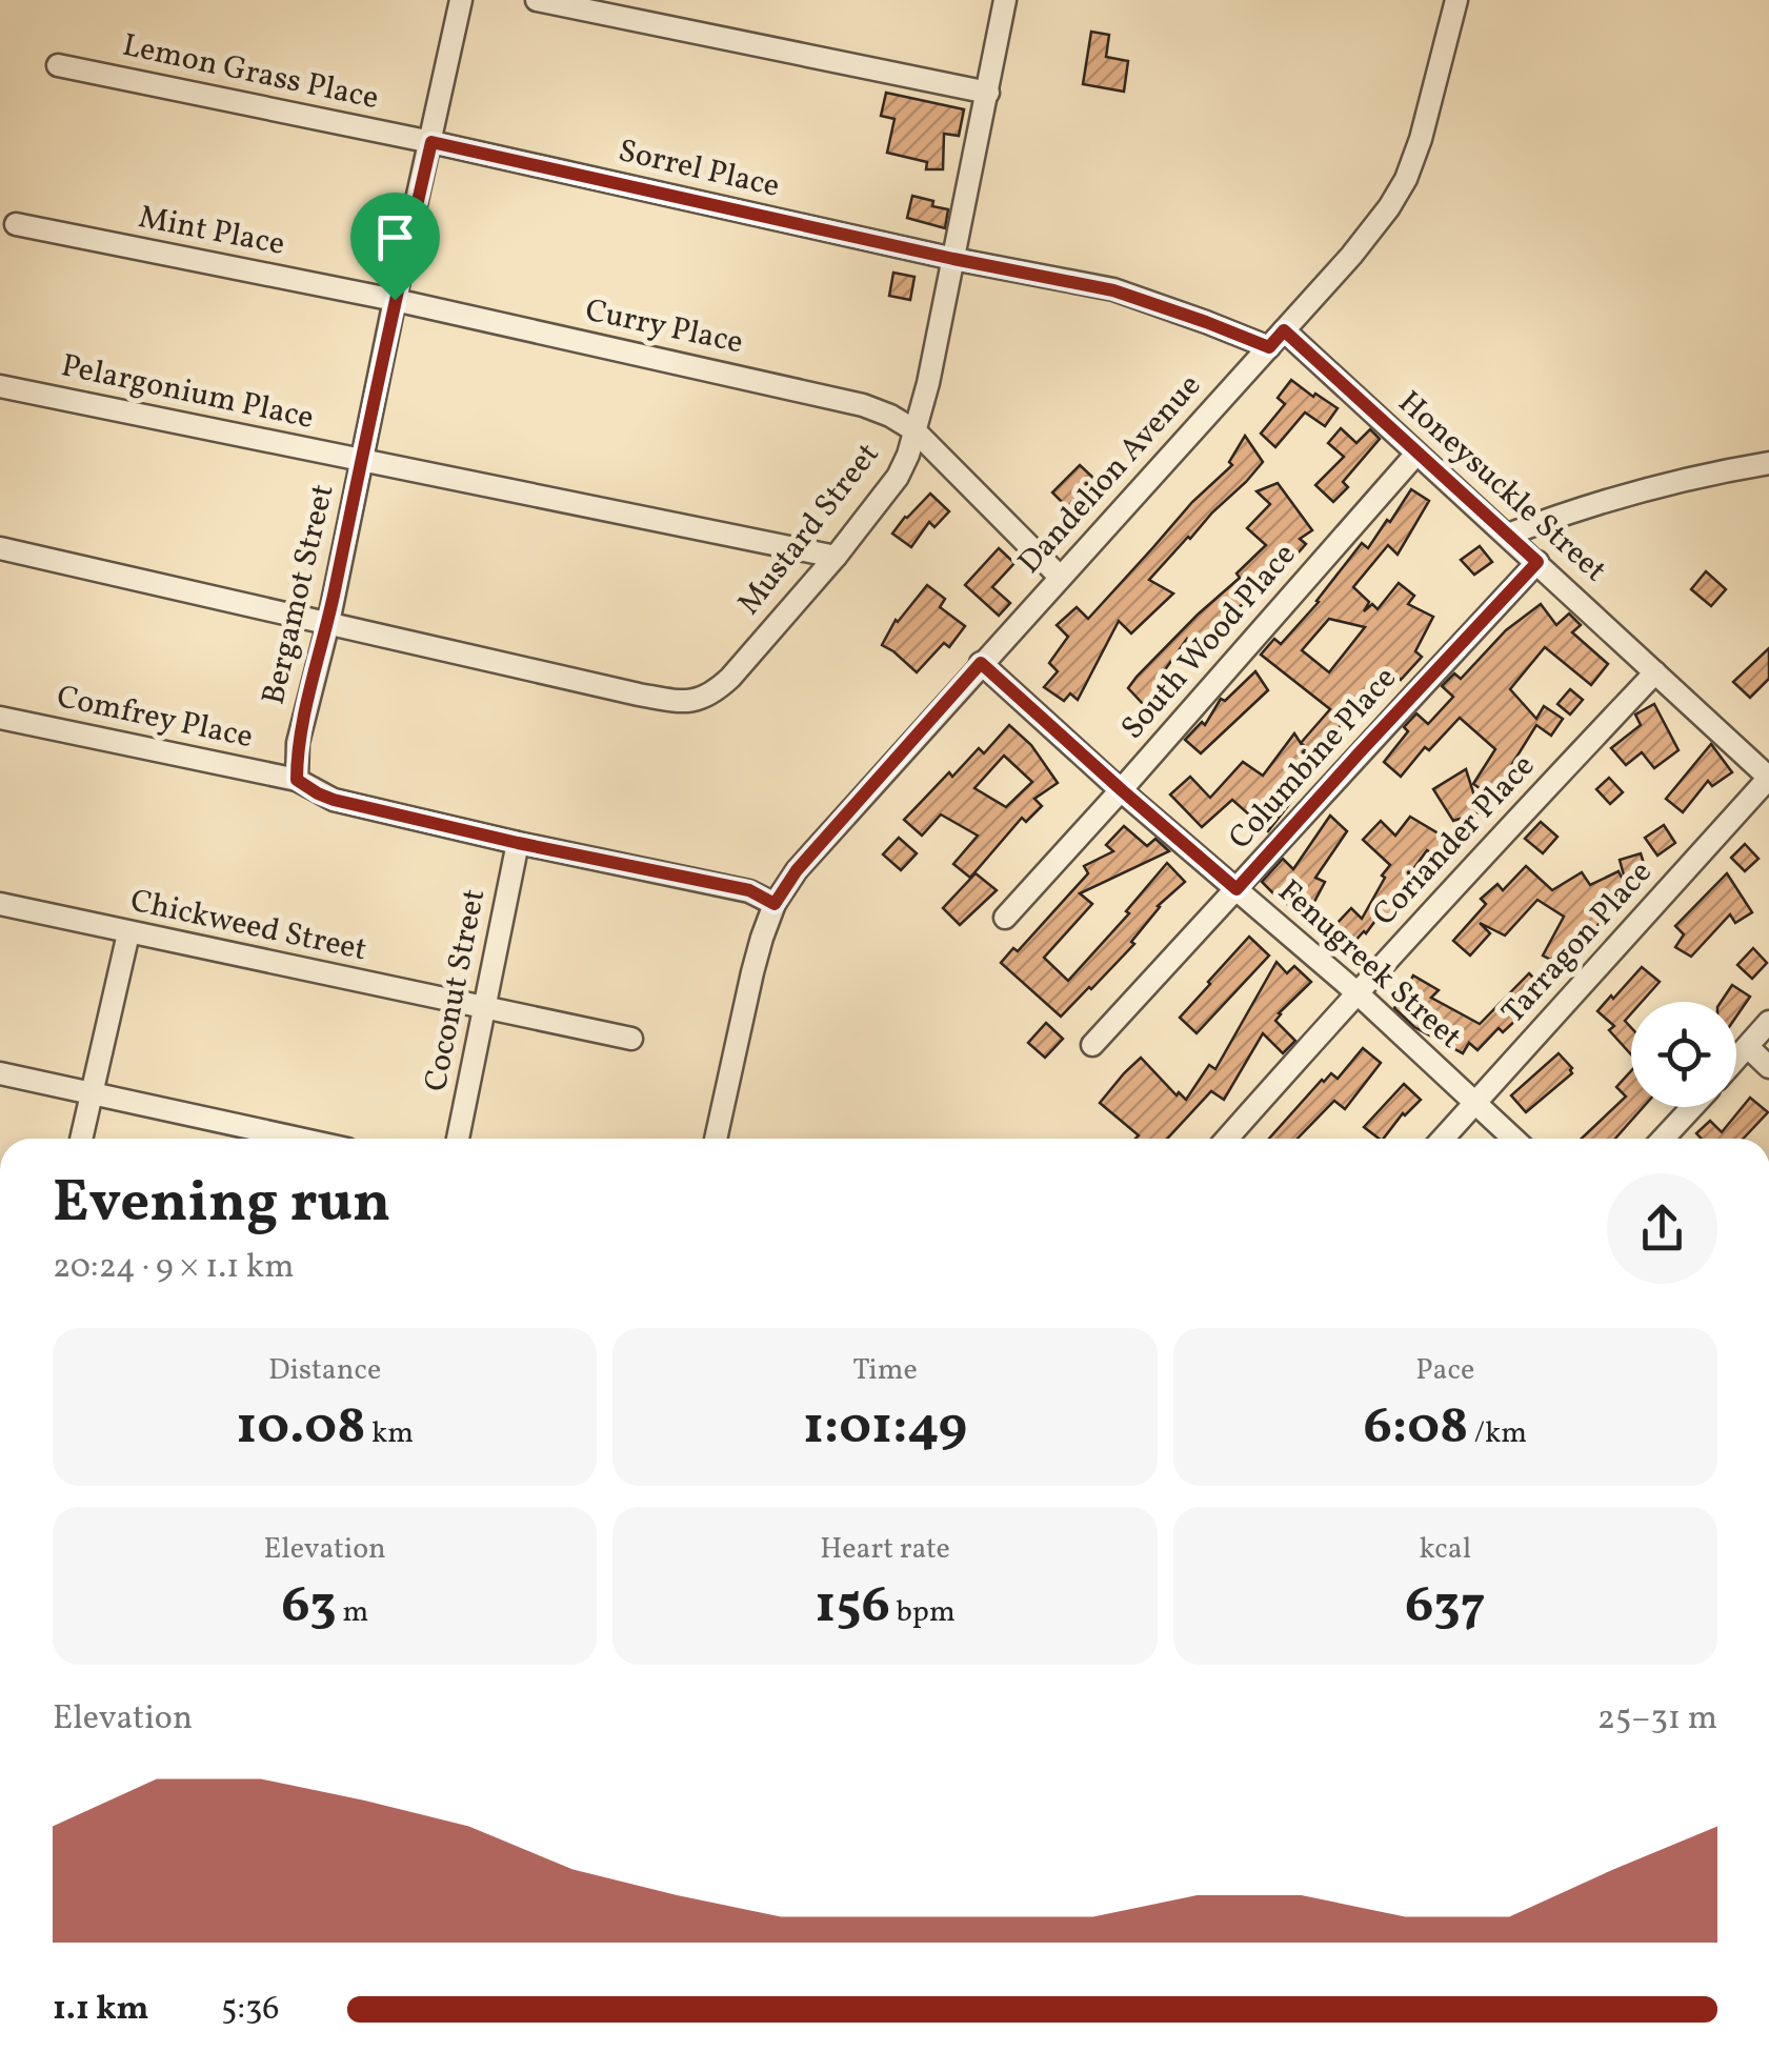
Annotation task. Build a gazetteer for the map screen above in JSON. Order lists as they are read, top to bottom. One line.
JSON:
{"streets":{"street":["Lemon Grass Place","Sorrel Place","Mint Place","Curry Place","Pelargonium Place","Dandelion Avenue","Honeysuckle Street","Mustard Street","Bergamot Street","South Wood Place","Comfrey Place","Columbine Place","Coriander Place","Chickweed Street","Tarragon Place","Fenugreek Street","Coconut Street"]},"crossings":[["Lemon Grass Place","Sorrel Place"],["Lemon Grass Place","Bergamot Street"],["Sorrel Place","Dandelion Avenue"],["Sorrel Place","Mustard Street"],["Sorrel Place","Bergamot Street"],["Mint Place","Curry Place"],["Mint Place","Bergamot Street"],["Curry Place","Mustard Street"],["Curry Place","Bergamot Street"],["Pelargonium Place","Mustard Street"],["Pelargonium Place","Bergamot Street"],["Dandelion Avenue","Honeysuckle Street"],["Dandelion Avenue","Fenugreek Street"],["Honeysuckle Street","South Wood Place"],["Honeysuckle Street","Columbine Place"],["Honeysuckle Street","Coriander Place"],["Honeysuckle Street","Tarragon Place"],["Mustard Street","Bergamot Street"],["Bergamot Street","Comfrey Place"],["South Wood Place","Fenugreek Street"],["Columbine Place","Fenugreek Street"],["Coriander Place","Fenugreek Street"],["Chickweed Street","Coconut Street"],["Tarragon Place","Fenugreek Street"]],"page":{"heading":["Evening run","20:24 · 9 × 1.1 km"],"stats":[["Distance","10.08 km"],["Time","1:01:49"],["Pace","6:08 /km"],["Elevation","63 m"],["Heart rate","156 bpm"],["kcal","637"]],"chart":["Elevation","25–31 m"],"list":[{"name":"1.1 km","note":"5:36"}]}}
